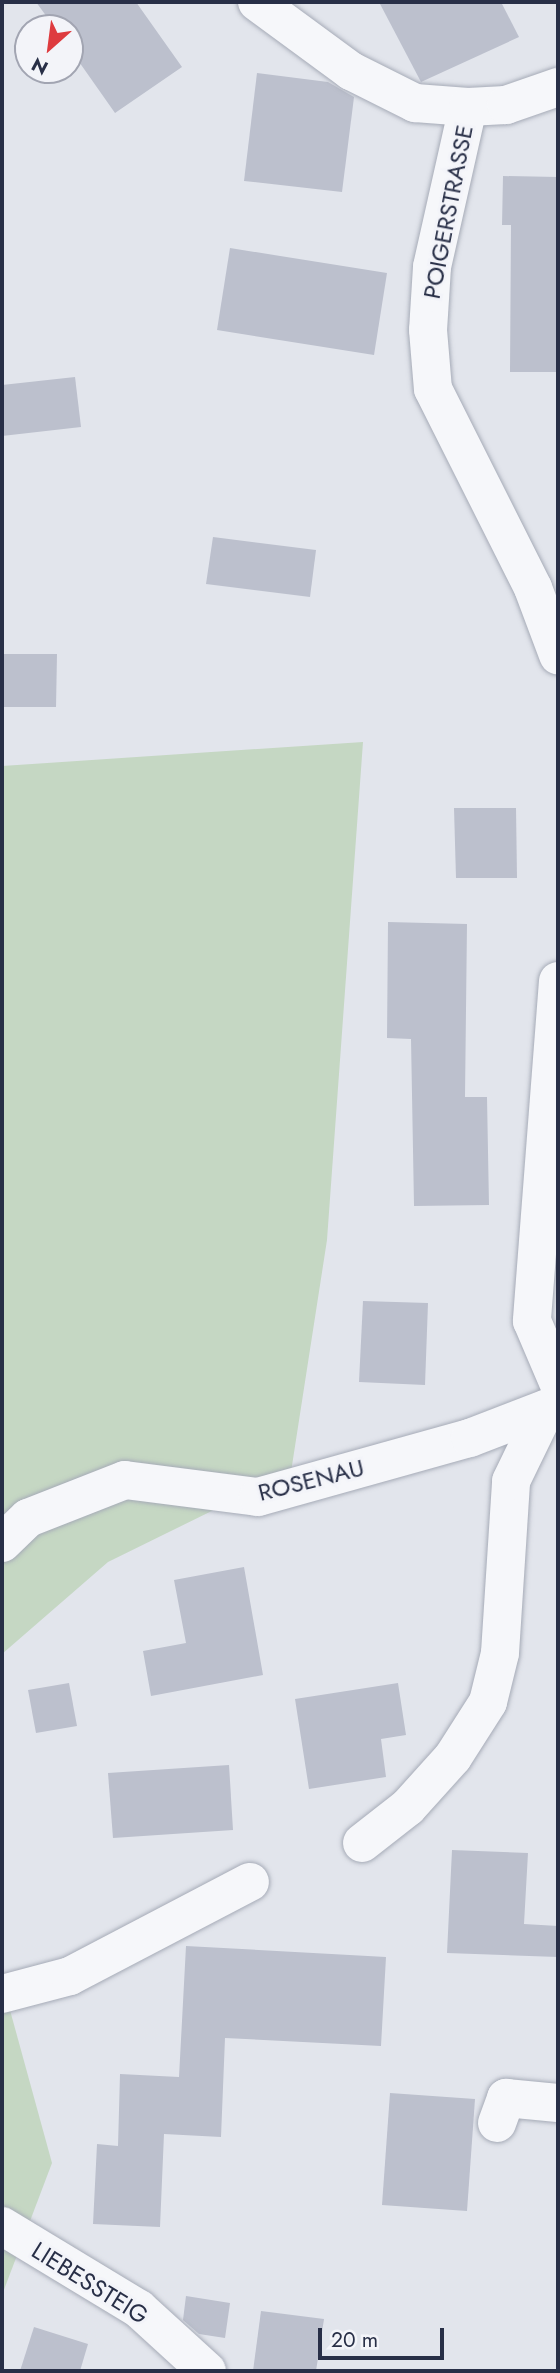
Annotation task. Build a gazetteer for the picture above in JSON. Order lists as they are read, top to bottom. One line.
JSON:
{"streets":{"street":["POIGERSTRASSE","ROSENAU","LIEBESSTEIG"]},"scale_bar":"20 m","north":"bottom left"}
